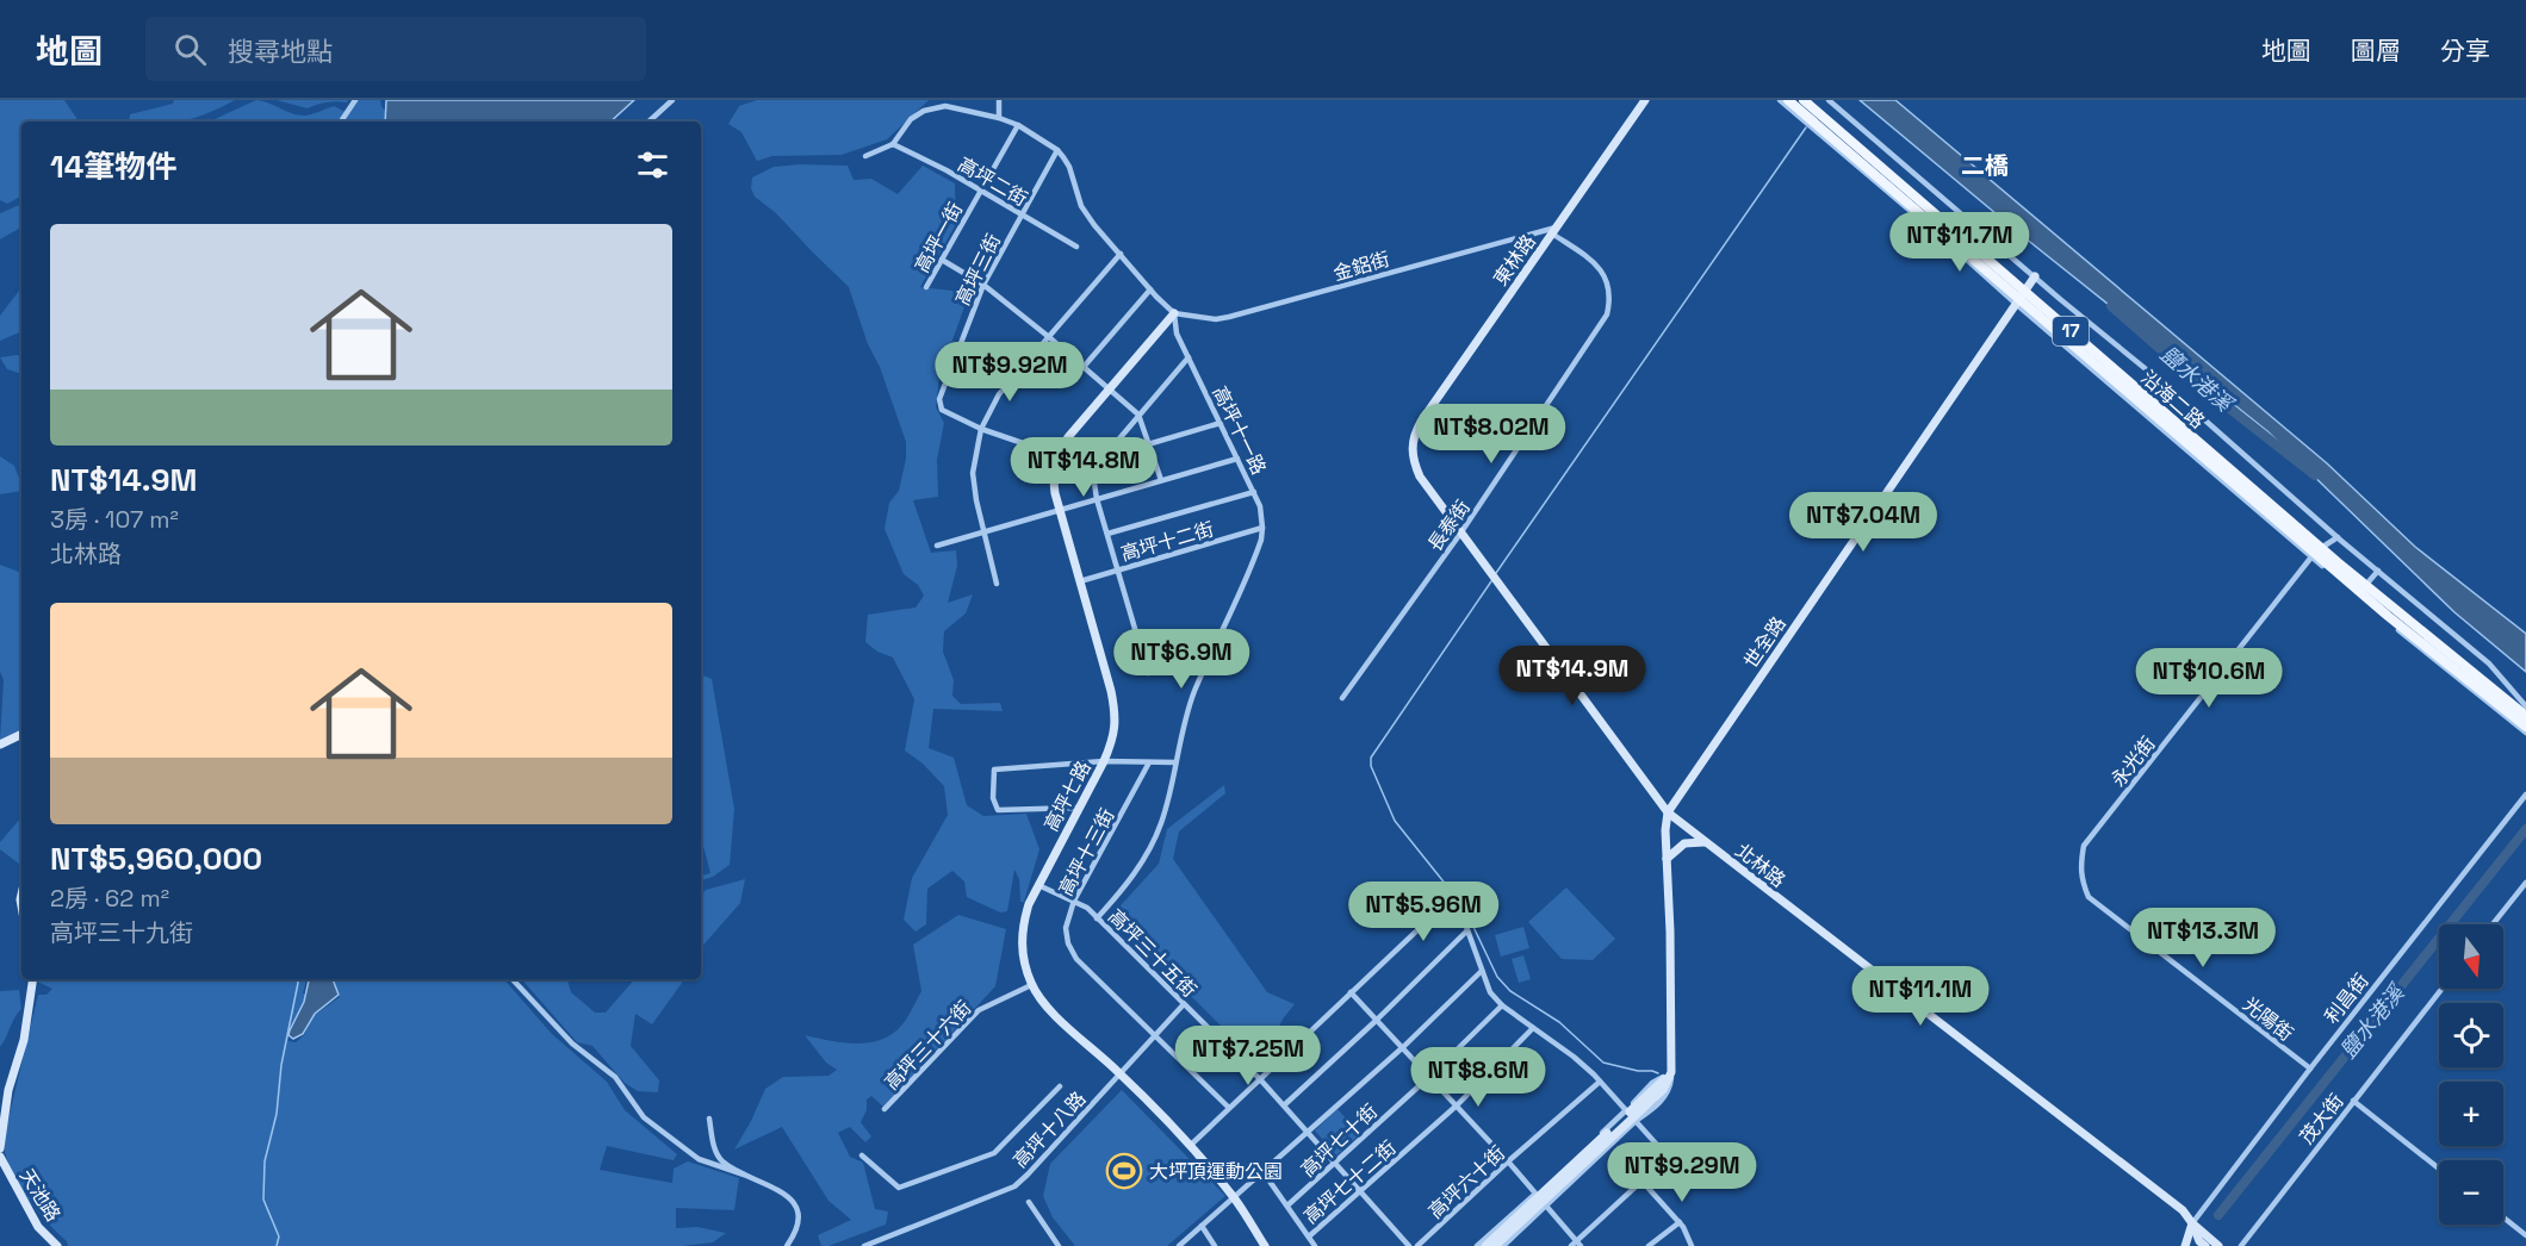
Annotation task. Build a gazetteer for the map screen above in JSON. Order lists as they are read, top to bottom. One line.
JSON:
{"streets":{"main road":["17","沿海二路"],"street":["高坪二街","高坪一街","東林路","金鋁街","高坪三街","高坪十一路","長泰街","高坪十二街","世全路","永光街","高坪七路","高坪十三街","北林路","高坪三十五街","利昌街","光陽街","高坪三十六街","茂大街","高坪十八路","高坪七十街","高坪七十二街","高坪六十街","天池路"]},"crossings":[["高坪二街","高坪一街"],["高坪二街","高坪三街"],["高坪二街","高坪十一路"],["高坪一街","高坪十一路"],["東林路","金鋁街"],["東林路","長泰街"],["東林路","北林路"],["金鋁街","高坪十一路"],["金鋁街","長泰街"],["高坪三街","高坪十一路"],["高坪三街","高坪七路"],["沿海二路","世全路"],["沿海二路","永光街"],["高坪十一路","高坪十二街"],["高坪十一路","高坪三十五街"],["長泰街","北林路"],["高坪十二街","高坪七路"],["世全路","北林路"],["永光街","光陽街"],["高坪七路","高坪三十五街"],["高坪七路","高坪三十六街"],["高坪七路","高坪十八路"],["高坪十三街","高坪三十五街"],["高坪十三街","高坪十八路"],["北林路","利昌街"],["高坪三十五街","高坪十八路"],["高坪三十五街","高坪七十街"],["高坪三十五街","高坪七十二街"],["利昌街","光陽街"]],"districts":["二橋"],"water":["鹽水港溪"],"places":{"sports":["大坪頂運動公園"]},"north":"bottom","page":{"header":"地圖","search":"搜尋地點","nav":["地圖","圖層","分享"],"heading":"14筆物件","list":[{"name":"NT$14.9M","note":"3房 · 107 m² · 北林路"},{"name":"NT$5,960,000","note":"2房 · 62 m² · 高坪三十九街"}],"price":["NT$11.7M","NT$9.92M","NT$8.02M","NT$14.8M","NT$7.04M","NT$6.9M","NT$14.9M","NT$10.6M","NT$5.96M","NT$13.3M","NT$11.1M","NT$7.25M","NT$8.6M","NT$9.29M"],"map_buttons":["+","−"]}}
